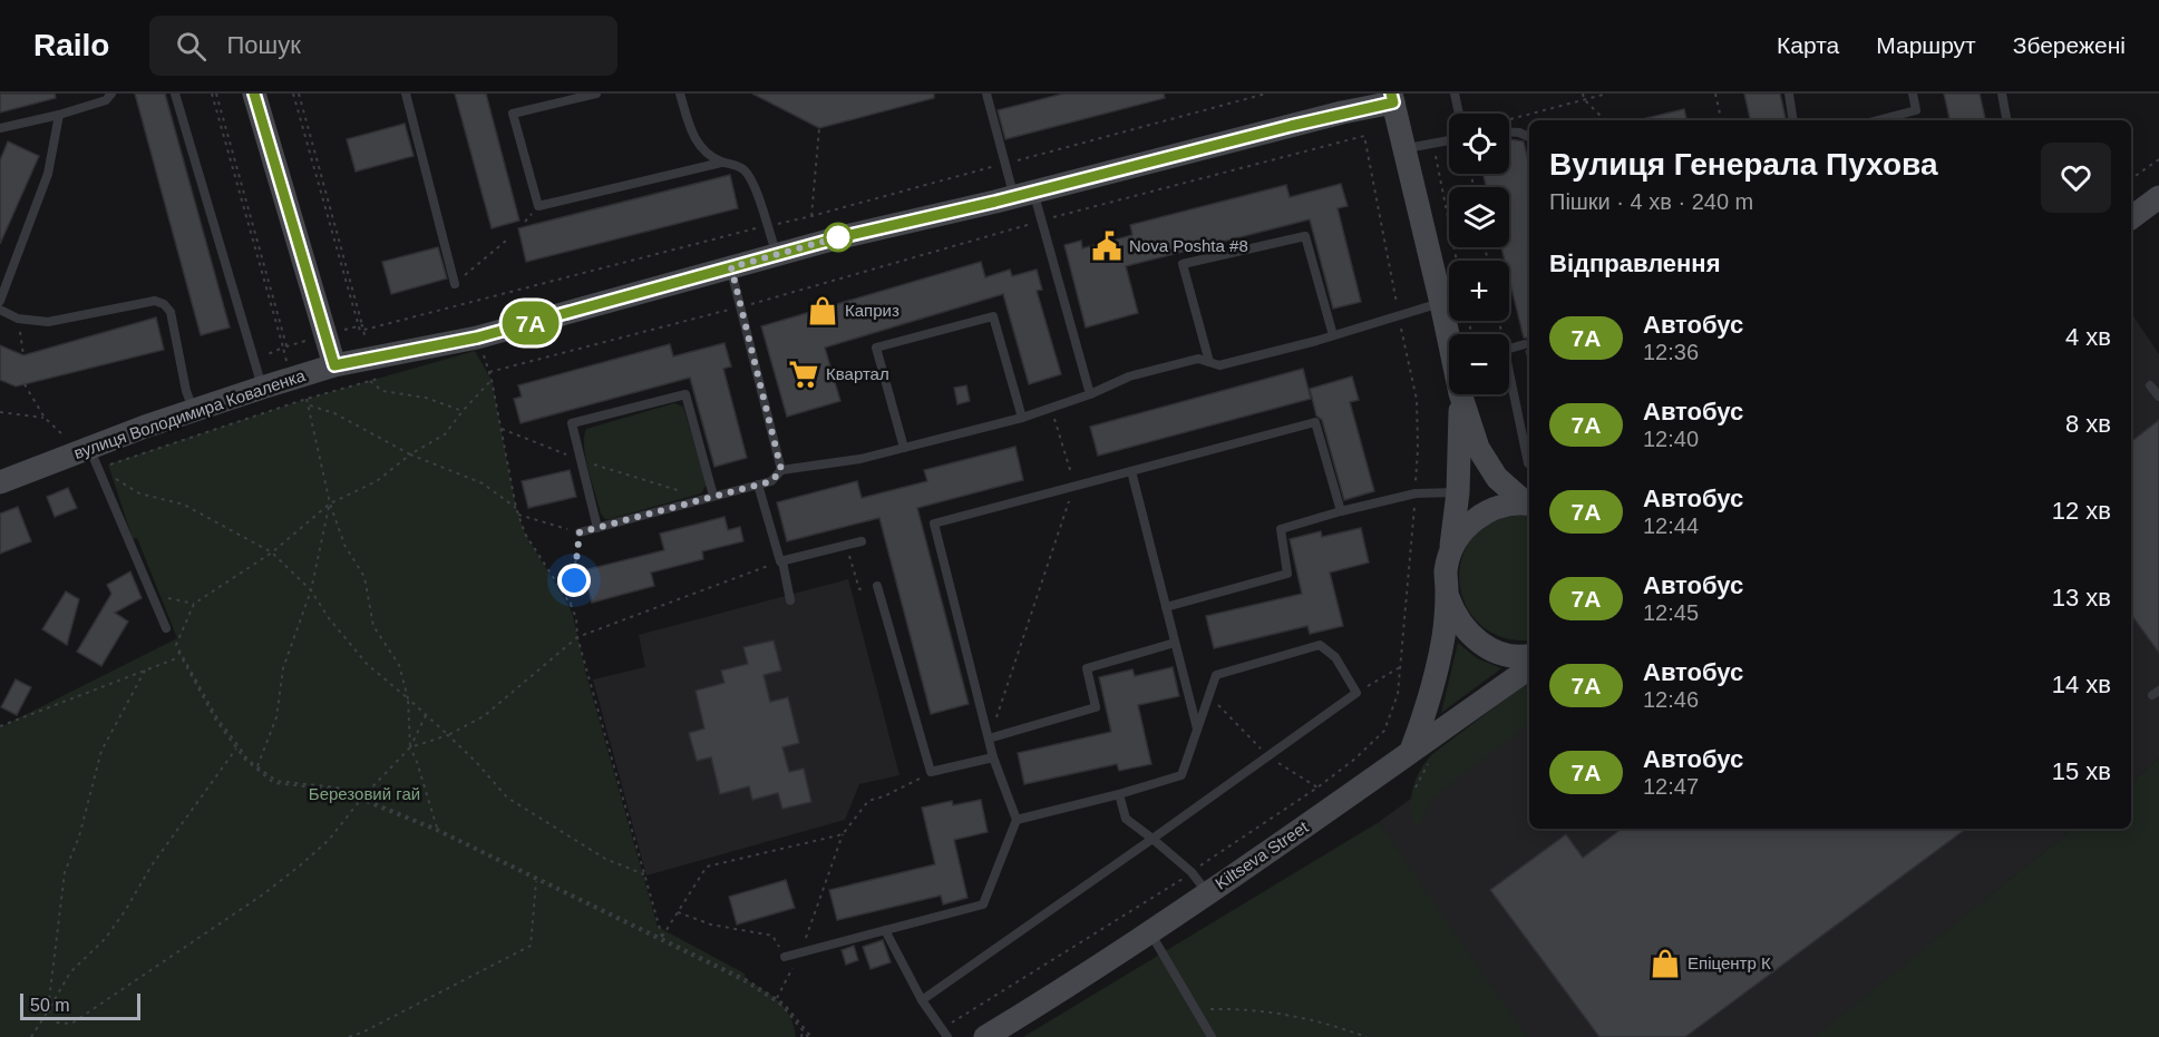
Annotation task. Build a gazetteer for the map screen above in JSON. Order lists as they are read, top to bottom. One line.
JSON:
{"streets":{"main road":["вулиця Володимира Коваленка","Kiltseva Street"]},"parks":["Березовий гай"],"places":{"public building":["Nova Poshta #8"],"shop":["Каприз","Епіцентр К"],"supermarket":["Квартал"]},"lines":["bus line 7А"],"scale_bar":"50 m","page":{"header":"Railo","search":"Пошук","nav":["Карта","Маршрут","Збережені"],"on_map":"7А","map_buttons":["+","−"],"heading":[["Вулиця Генерала Пухова","Пішки · 4 хв · 240 m"],"Відправлення"],"list":[{"mark":"7А","name":"Автобус","note":"12:36","value":"4 хв"},{"mark":"7А","name":"Автобус","note":"12:40","value":"8 хв"},{"mark":"7А","name":"Автобус","note":"12:44","value":"12 хв"},{"mark":"7А","name":"Автобус","note":"12:45","value":"13 хв"},{"mark":"7А","name":"Автобус","note":"12:46","value":"14 хв"},{"mark":"7А","name":"Автобус","note":"12:47","value":"15 хв"}],"scale":"50 m"}}
